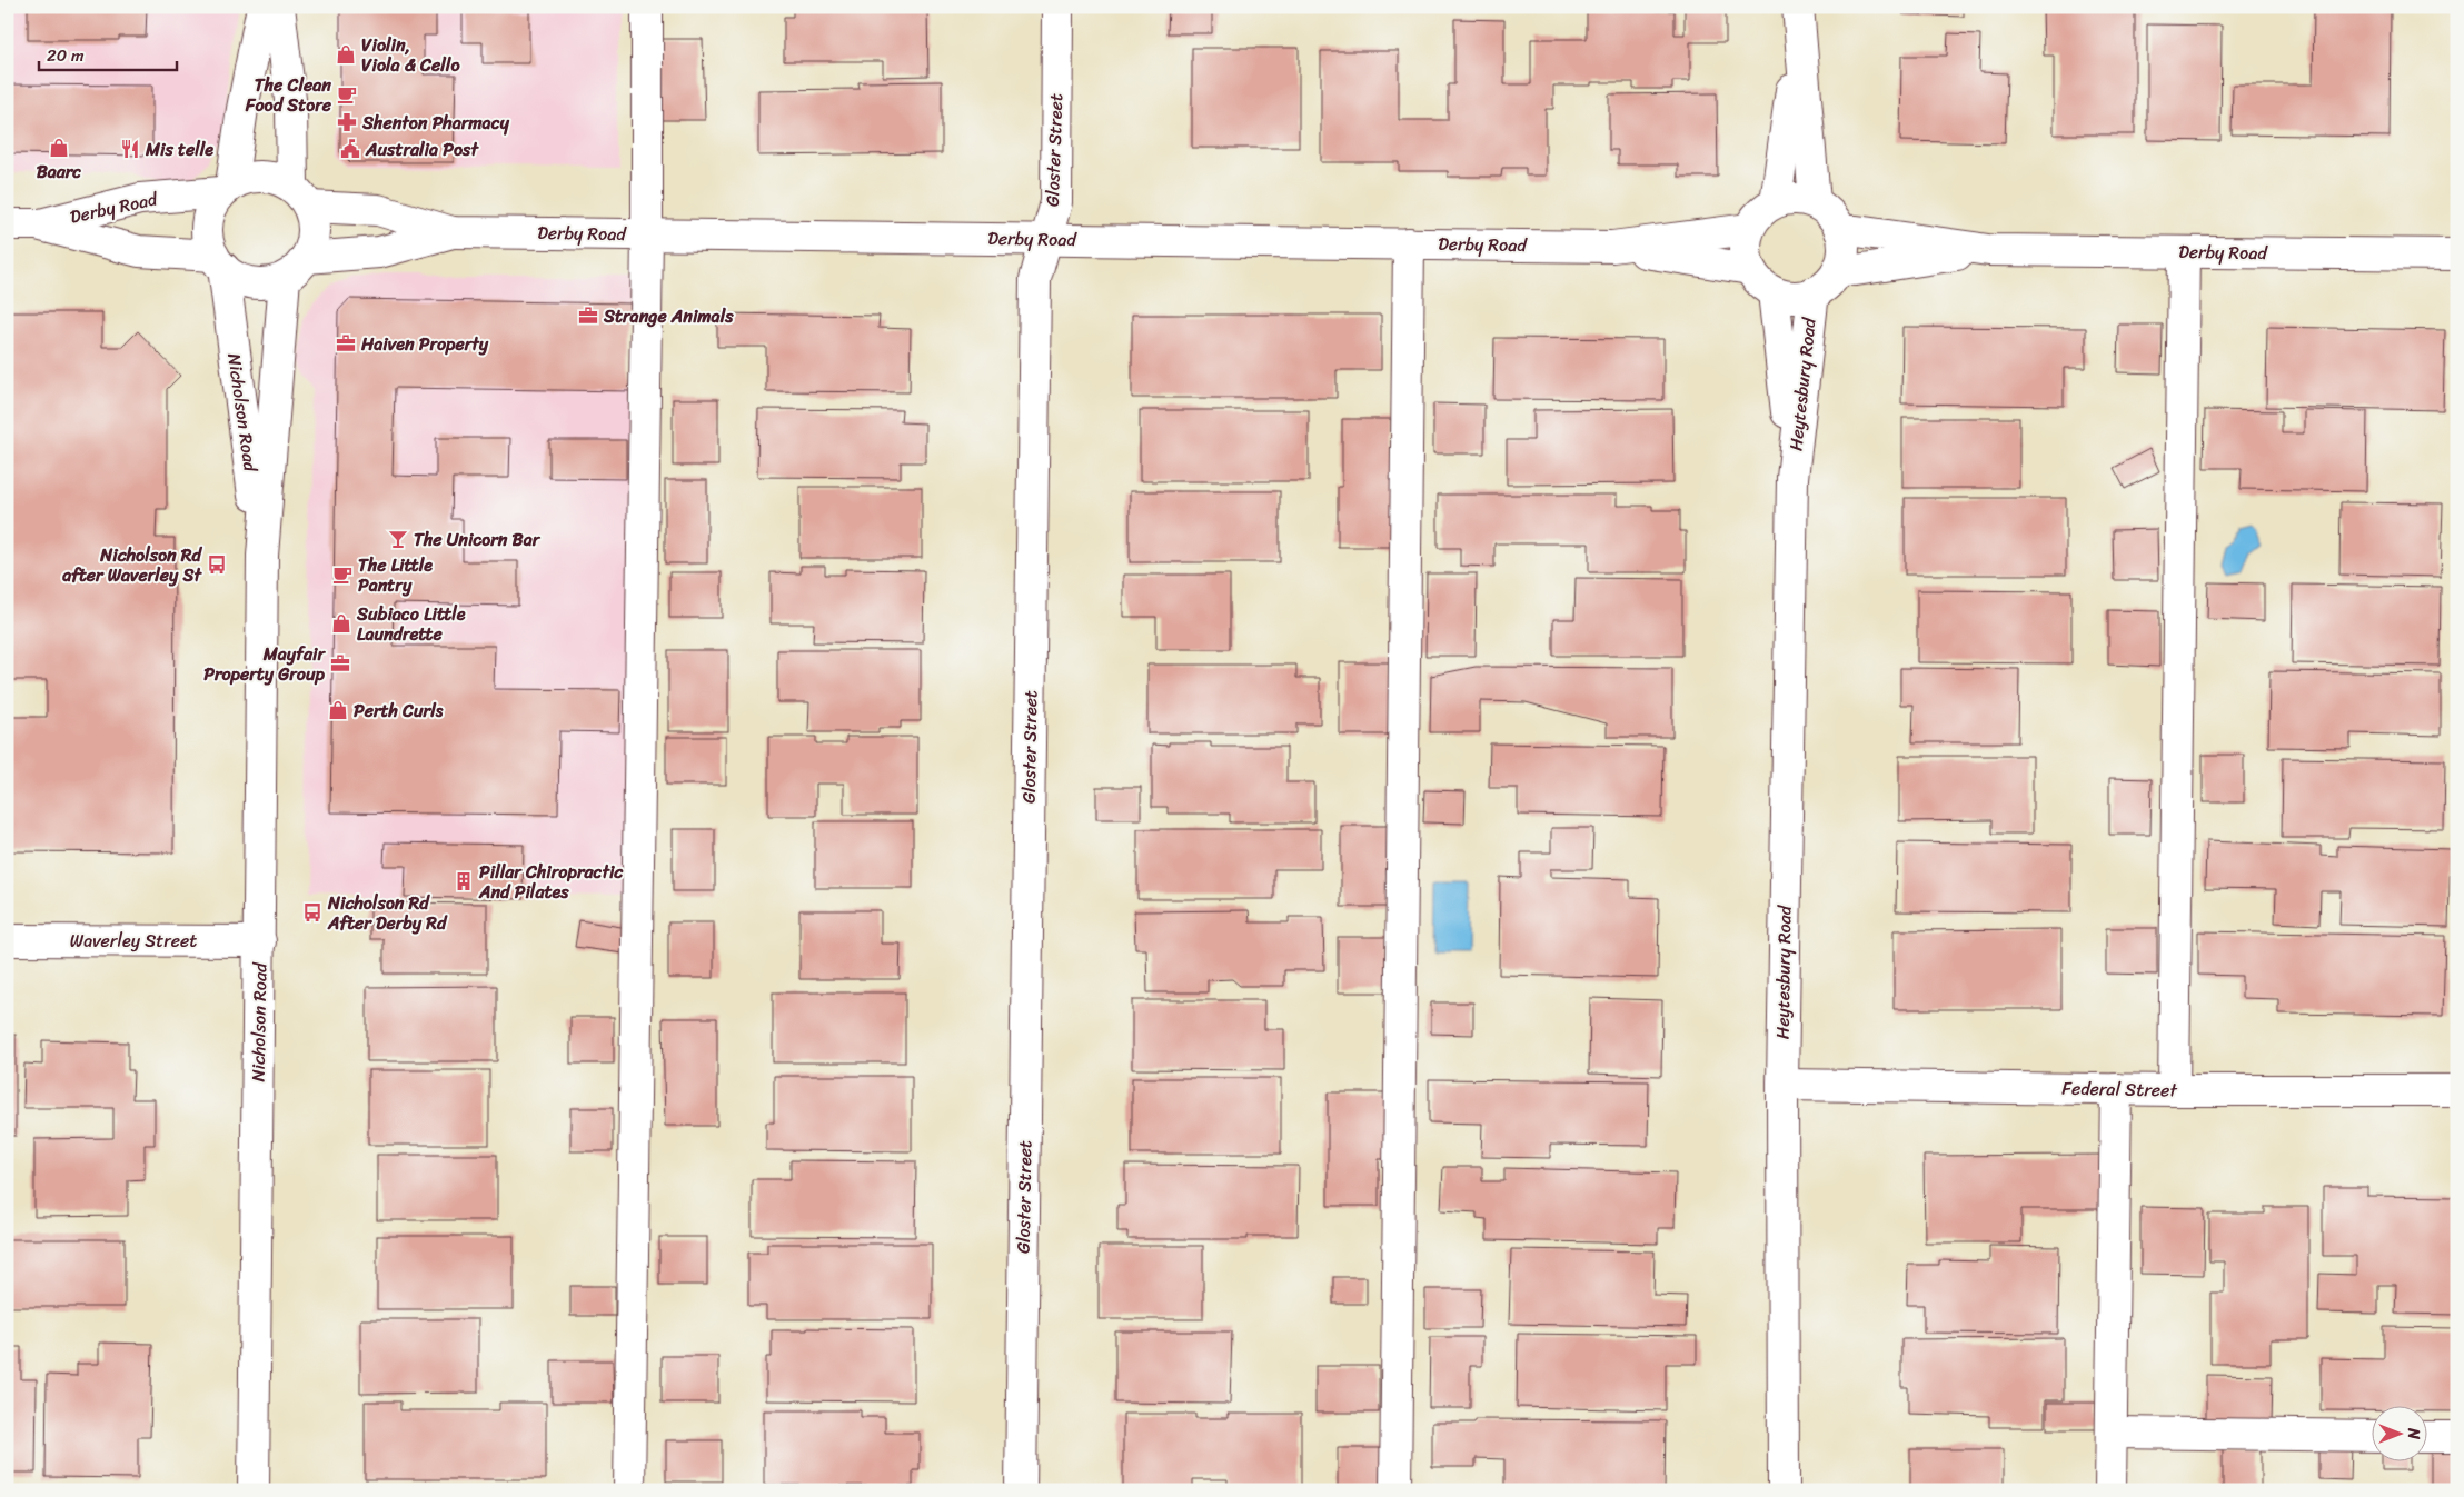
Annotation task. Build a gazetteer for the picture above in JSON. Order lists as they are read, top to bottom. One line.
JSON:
{"streets":{"street":["Gloster Street","Derby Road","Heytesbury Road","Nicholson Road","Waverley Street","Federal Street"]},"crossings":[["Gloster Street","Derby Road"],["Derby Road","Heytesbury Road"],["Derby Road","Nicholson Road"],["Heytesbury Road","Federal Street"],["Nicholson Road","Waverley Street"]],"places":{"shop":["Violin, Viola & Cello","Baarc","Subiaco Little Laundrette","Perth Curls"],"cafe":["The Clean Food Store","The Little Pantry"],"pharmacy":["Shenton Pharmacy"],"restaurant":["Mis telle"],"public building":["Australia Post"],"office":["Strange Animals","Haiven Property","Mayfair Property Group"],"bar":["The Unicorn Bar"],"bus stop":["Nicholson Rd after Waverley St","Nicholson Rd After Derby Rd"],"building":["Pillar Chiropractic And Pilates"]},"scale_bar":"20 m","north":"right"}
